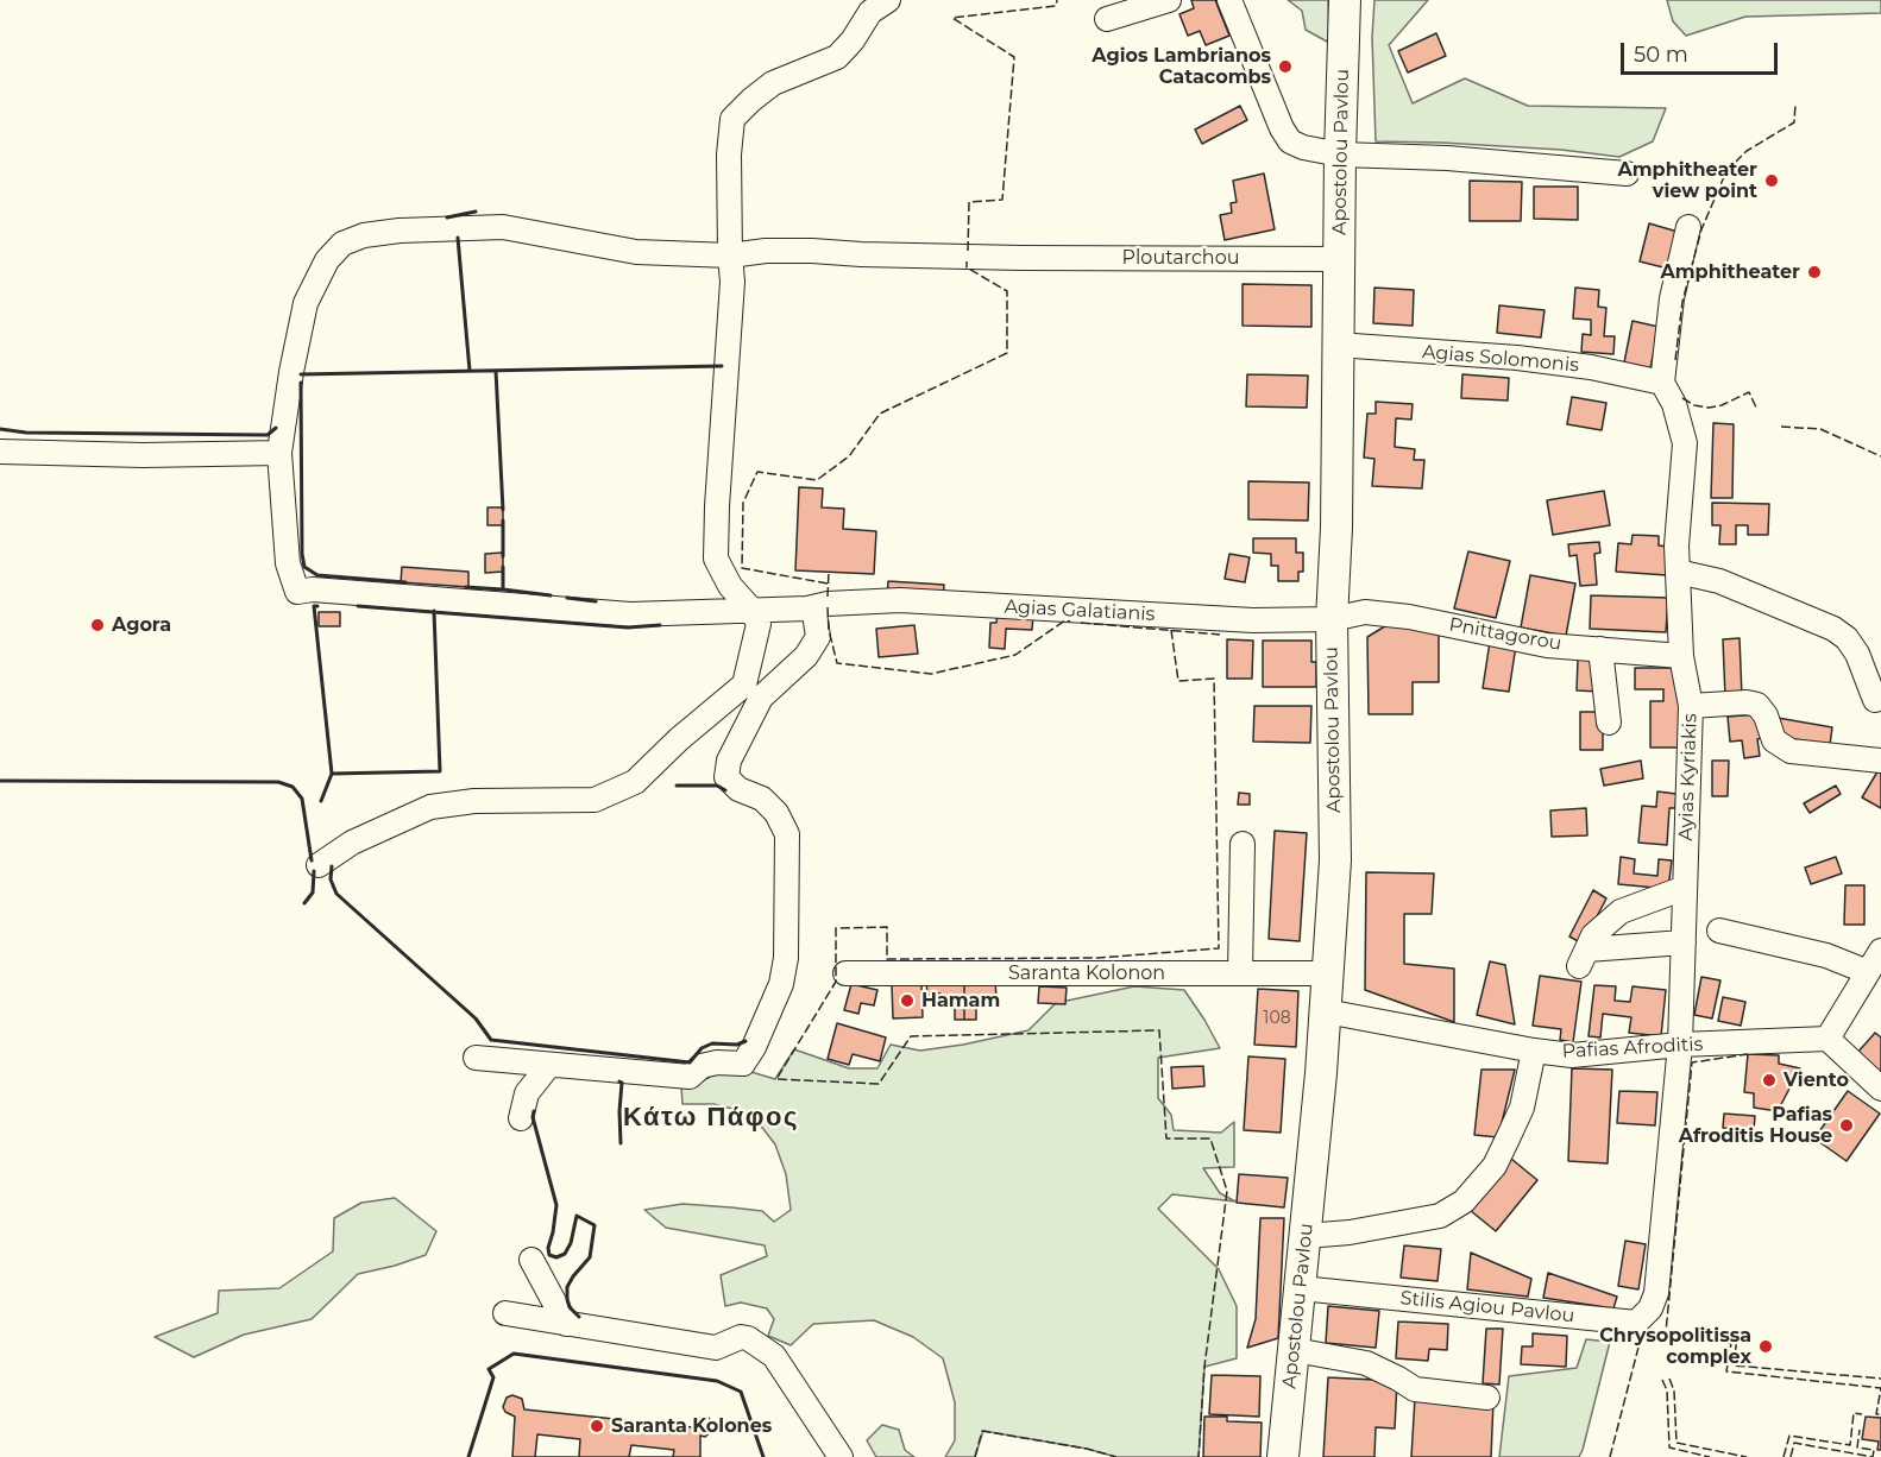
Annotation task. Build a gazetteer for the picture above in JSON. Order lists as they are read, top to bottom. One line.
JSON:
{"streets":{"main road":["Apostolou Pavlou"],"street":["Ploutarchou","Agias Solomonis","Agias Galatianis","Pnittagorou","Ayias Kyriakis","Saranta Kolonon","Pafias Afroditis","Stilis Agiou Pavlou"]},"crossings":[["Apostolou Pavlou","Ploutarchou"],["Apostolou Pavlou","Agias Solomonis"],["Apostolou Pavlou","Agias Galatianis"],["Apostolou Pavlou","Pnittagorou"],["Apostolou Pavlou","Saranta Kolonon"],["Apostolou Pavlou","Pafias Afroditis"],["Apostolou Pavlou","Stilis Agiou Pavlou"],["Ploutarchou","Agias Galatianis"],["Agias Solomonis","Ayias Kyriakis"],["Agias Galatianis","Pnittagorou"],["Pnittagorou","Ayias Kyriakis"],["Ayias Kyriakis","Pafias Afroditis"],["Ayias Kyriakis","Stilis Agiou Pavlou"]],"districts":["Κάτω Πάφος"],"places":["Agios Lambrianos Catacombs","Amphitheater view point","Amphitheater","Agora","Hamam","Viento","Pafias Afroditis House","Chrysopolitissa complex","Saranta Kolones"],"house_numbers":["108"],"scale_bar":"50 m"}
